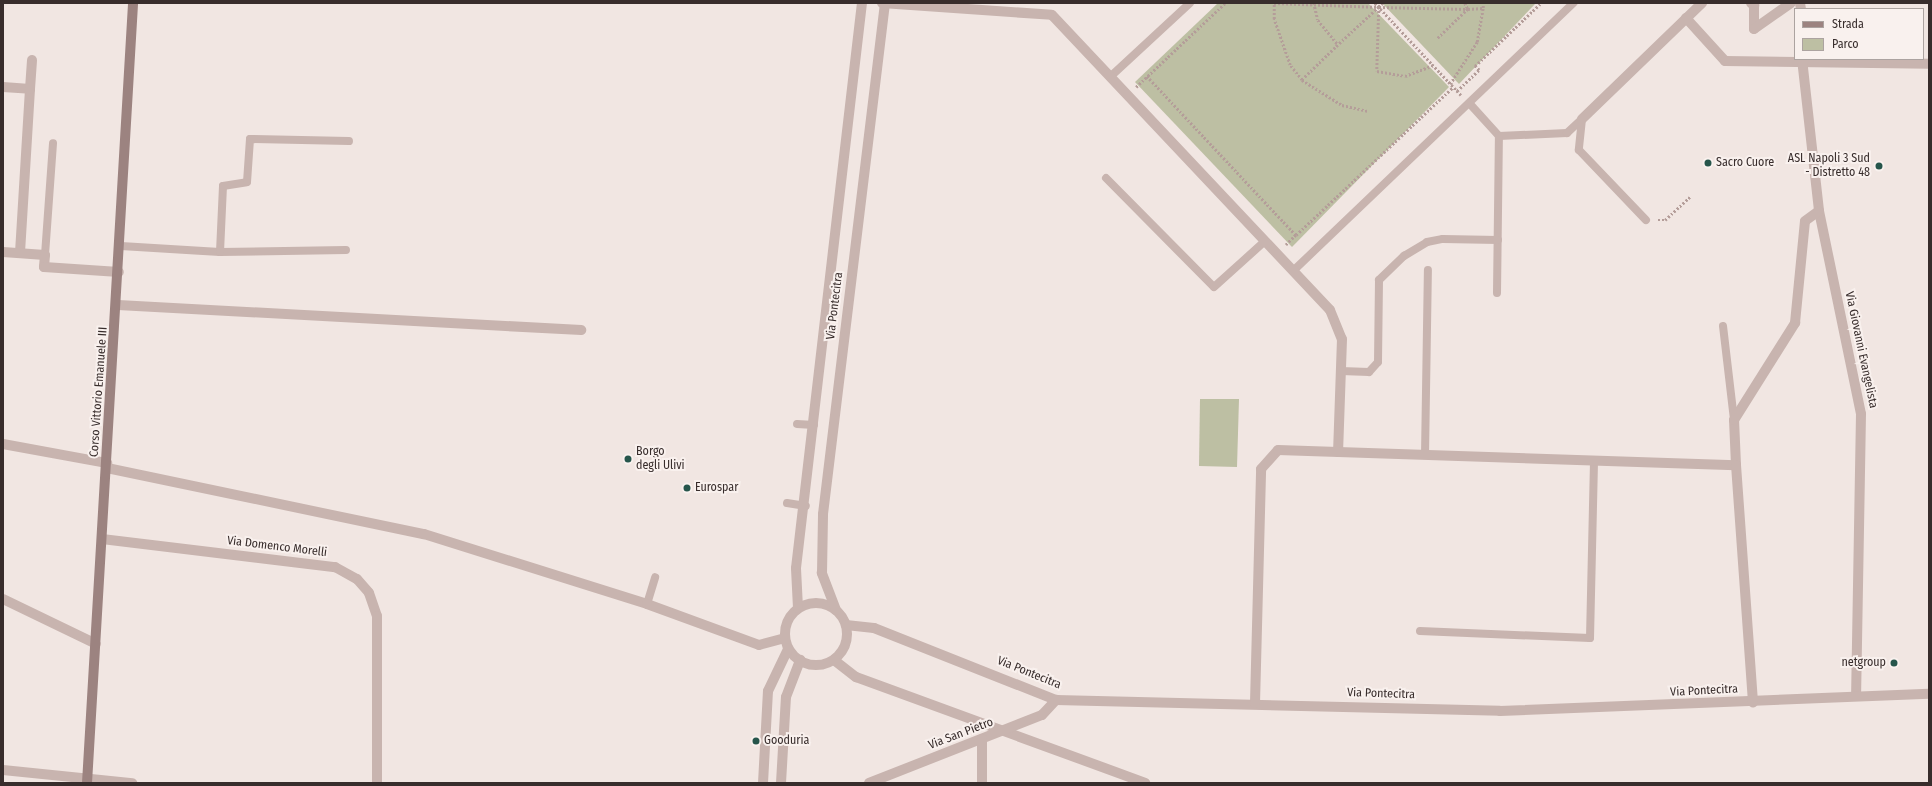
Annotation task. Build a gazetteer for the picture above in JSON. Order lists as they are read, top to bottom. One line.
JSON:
{"streets":{"street":["Via Pontecitra","Via Giovanni Evangelista","Corso Vittorio Emanuele III","Via Domenco Morelli","Via San Pietro"]},"crossings":[["Via Pontecitra","Via Giovanni Evangelista"],["Via Pontecitra","Via San Pietro"],["Corso Vittorio Emanuele III","Via Domenco Morelli"]],"places":["Sacro Cuore","ASL Napoli 3 Sud - Distretto 48","Borgo degli Ulivi","Eurospar","netgroup","Gooduria"],"legend":["Strada","Parco"]}
